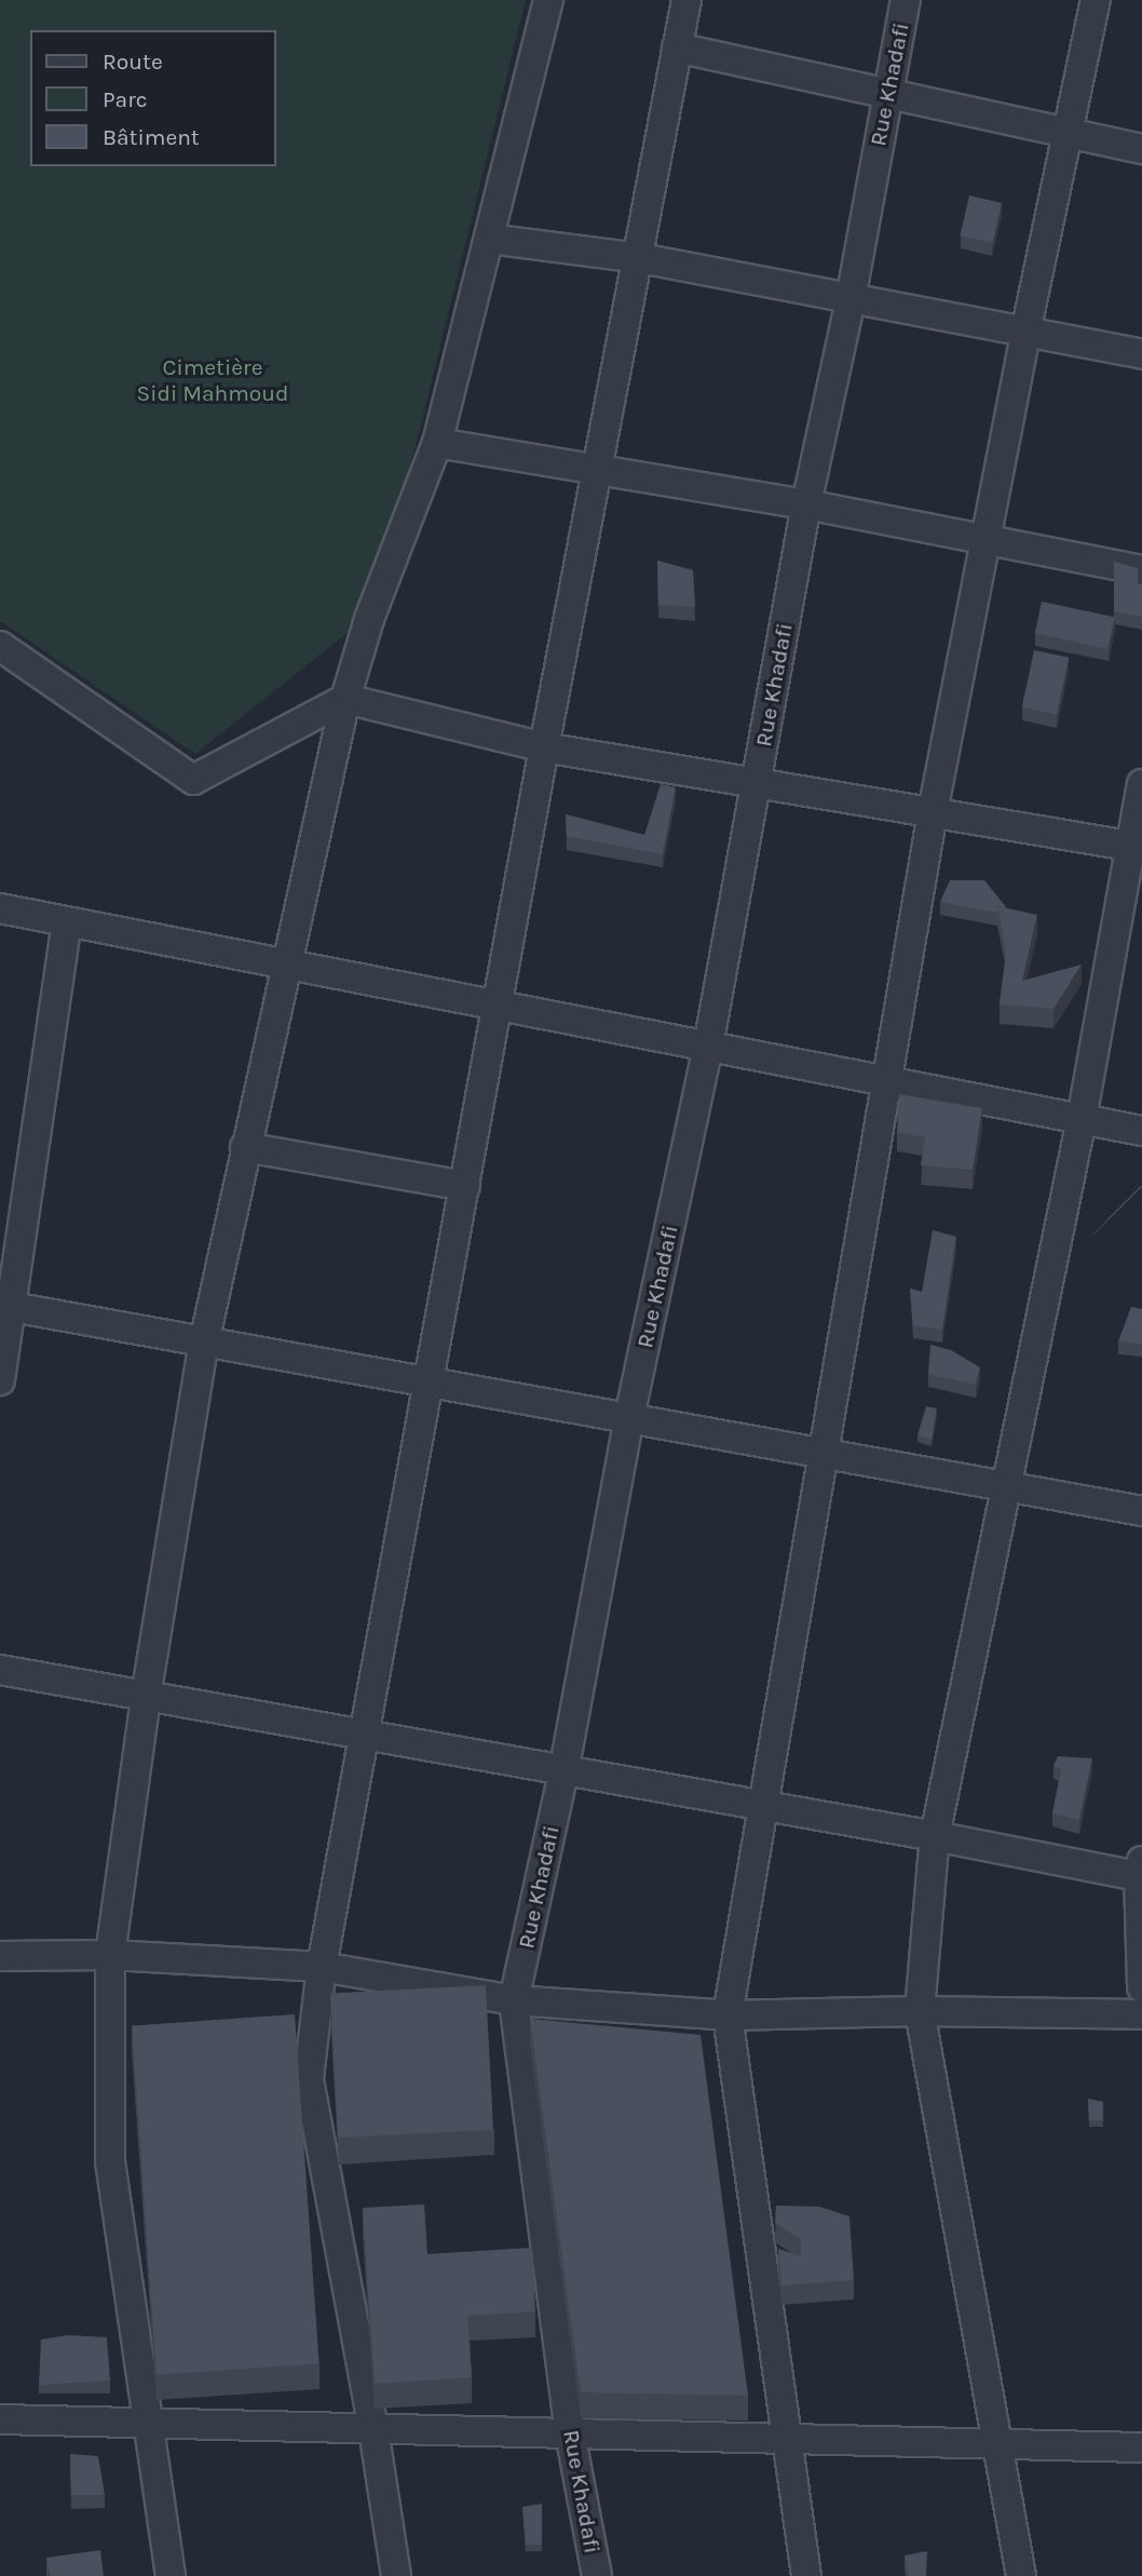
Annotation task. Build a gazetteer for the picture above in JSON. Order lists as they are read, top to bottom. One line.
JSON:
{"streets":{"street":["Rue Khadafi"]},"parks":["Cimetière Sidi Mahmoud"],"legend":["Route","Parc","Bâtiment"]}
